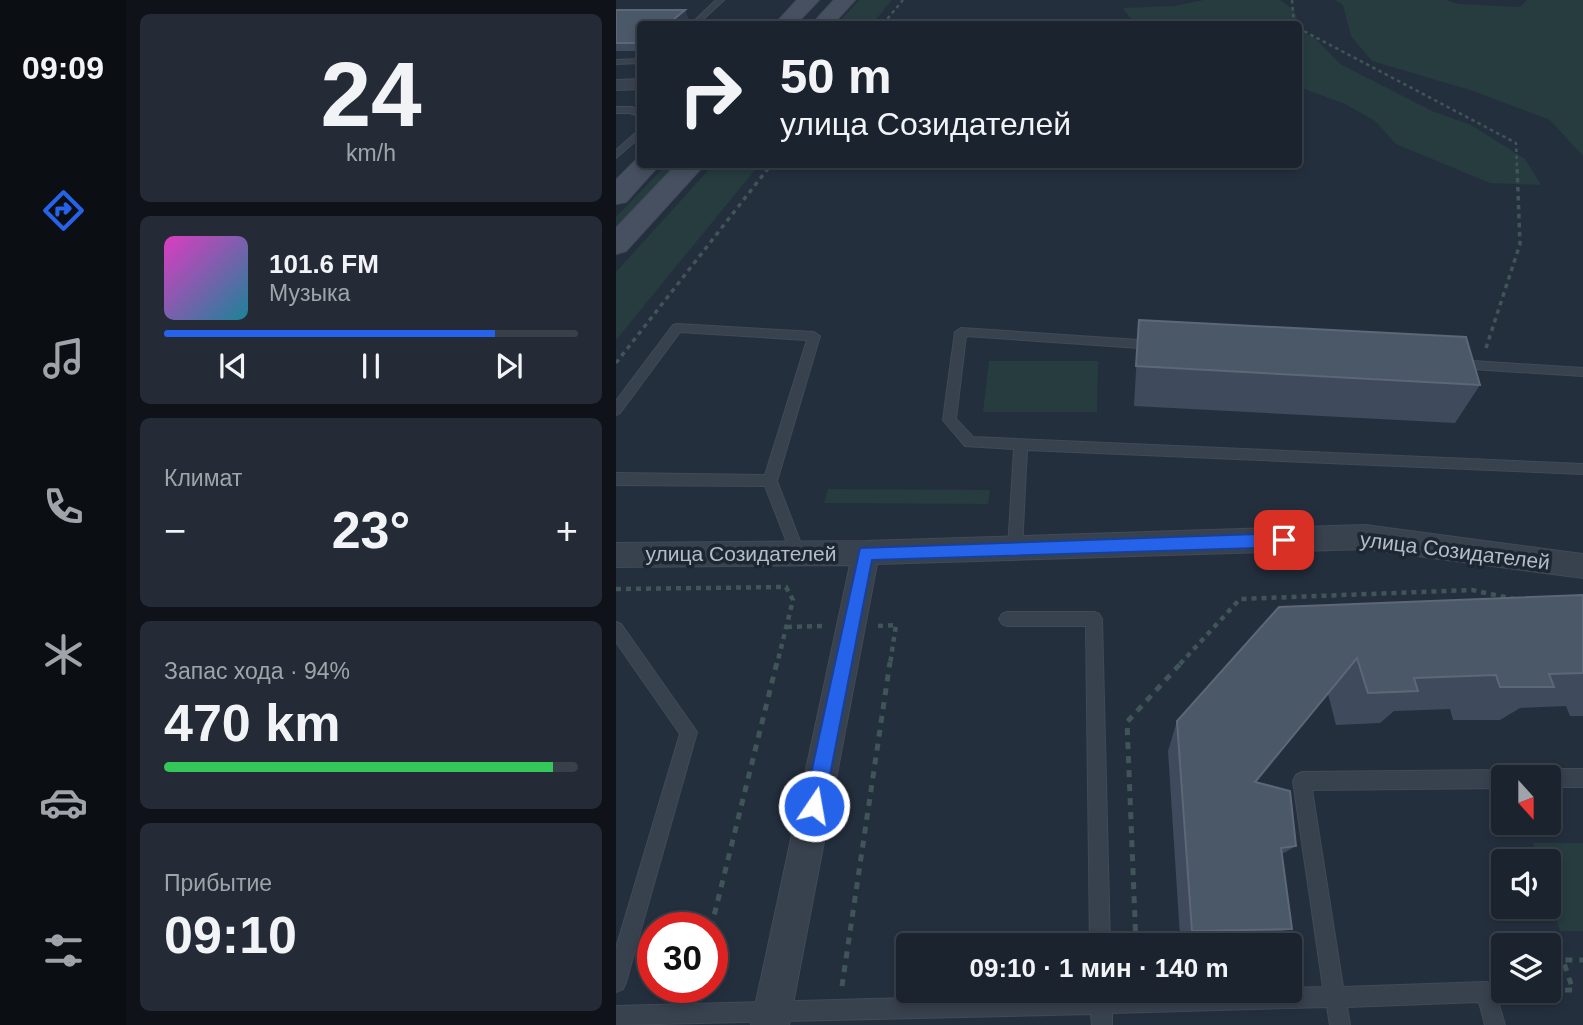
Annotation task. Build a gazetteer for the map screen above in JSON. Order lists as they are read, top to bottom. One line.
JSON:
{"streets":{"street":["улица Созидателей"]},"north":"bottom","page":{"tabs":"09:09","tile":[["24","km/h"],"Климат",["Запас хода · 94%","470 km"],["Прибытие","09:10"]],"turn":["50 m","улица Созидателей"],"song":["101.6 FM","Музыка"],"heat":["−","23°","+"],"limit":"30","trip":"09:10 · 1 мин · 140 m"}}
